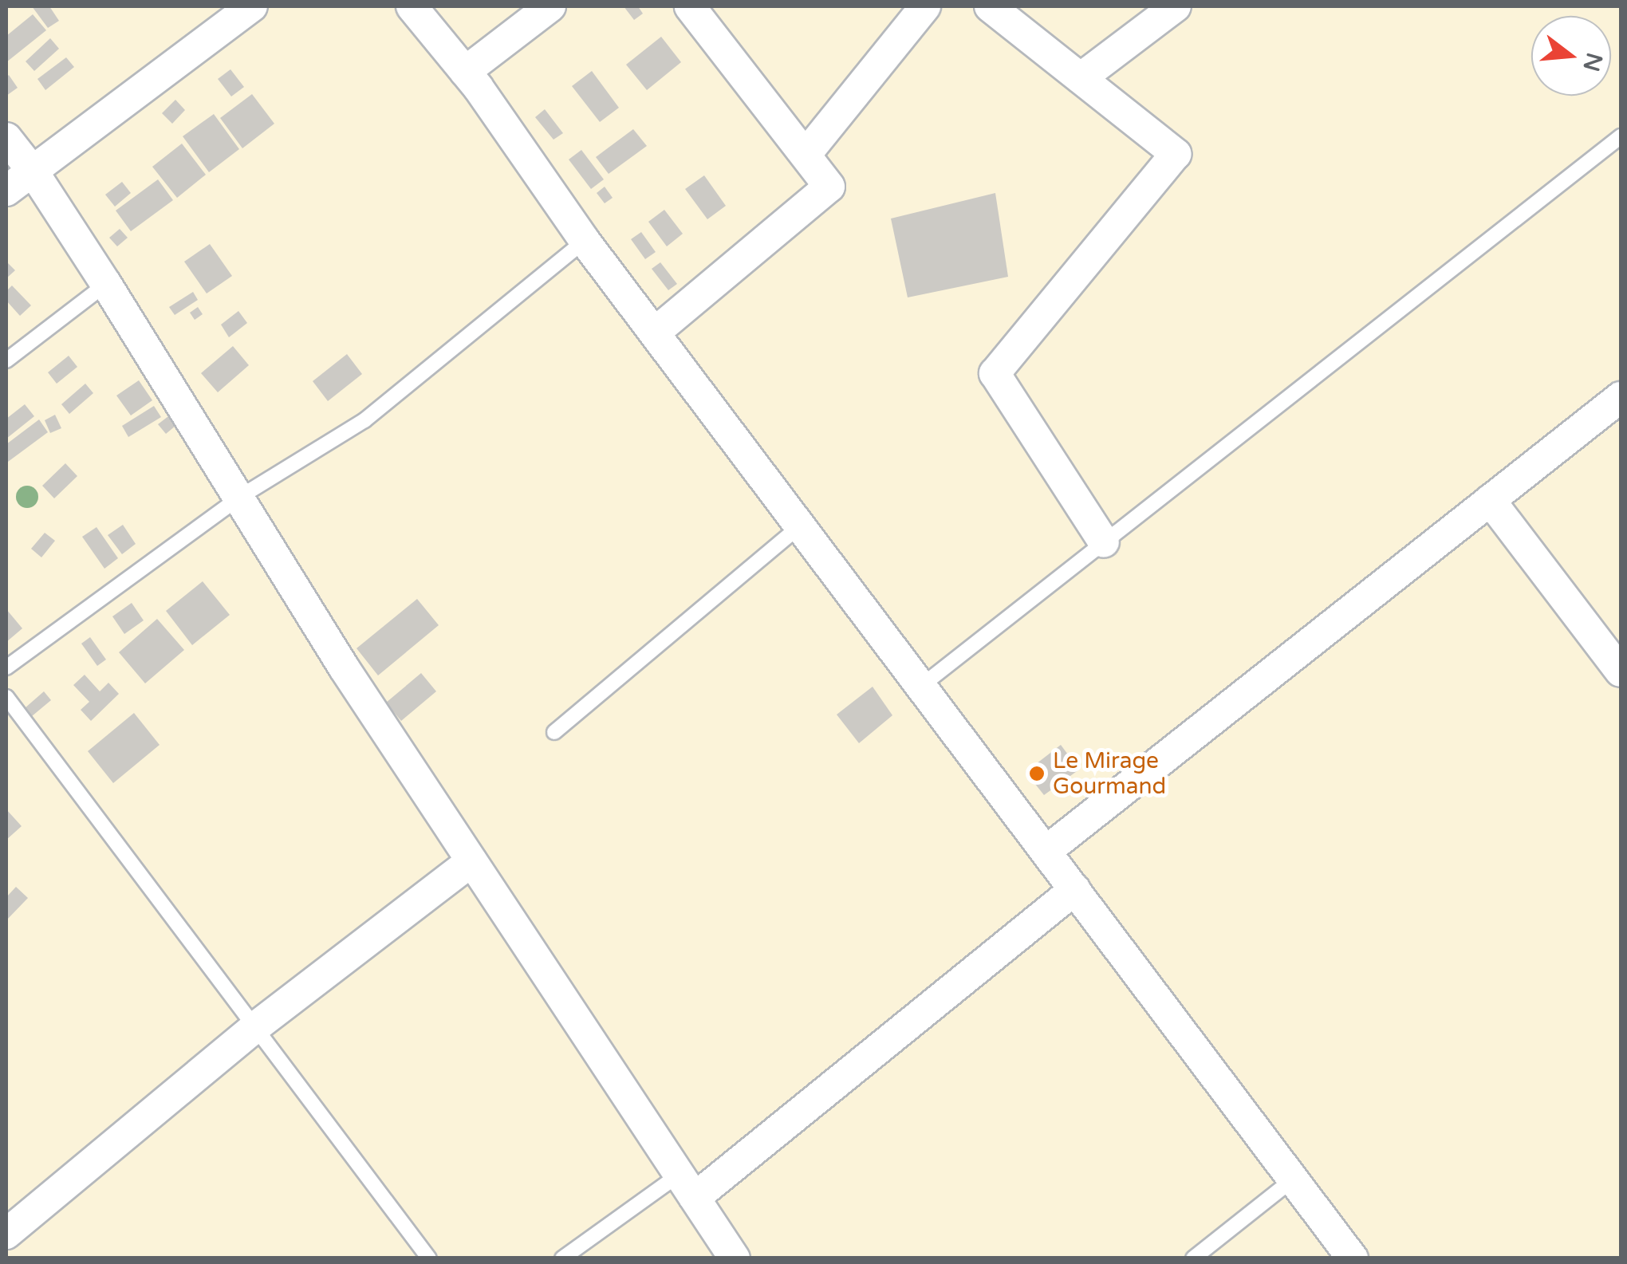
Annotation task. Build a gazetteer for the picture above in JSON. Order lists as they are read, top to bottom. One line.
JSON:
{"places":["Le Mirage Gourmand"],"north":"right"}
